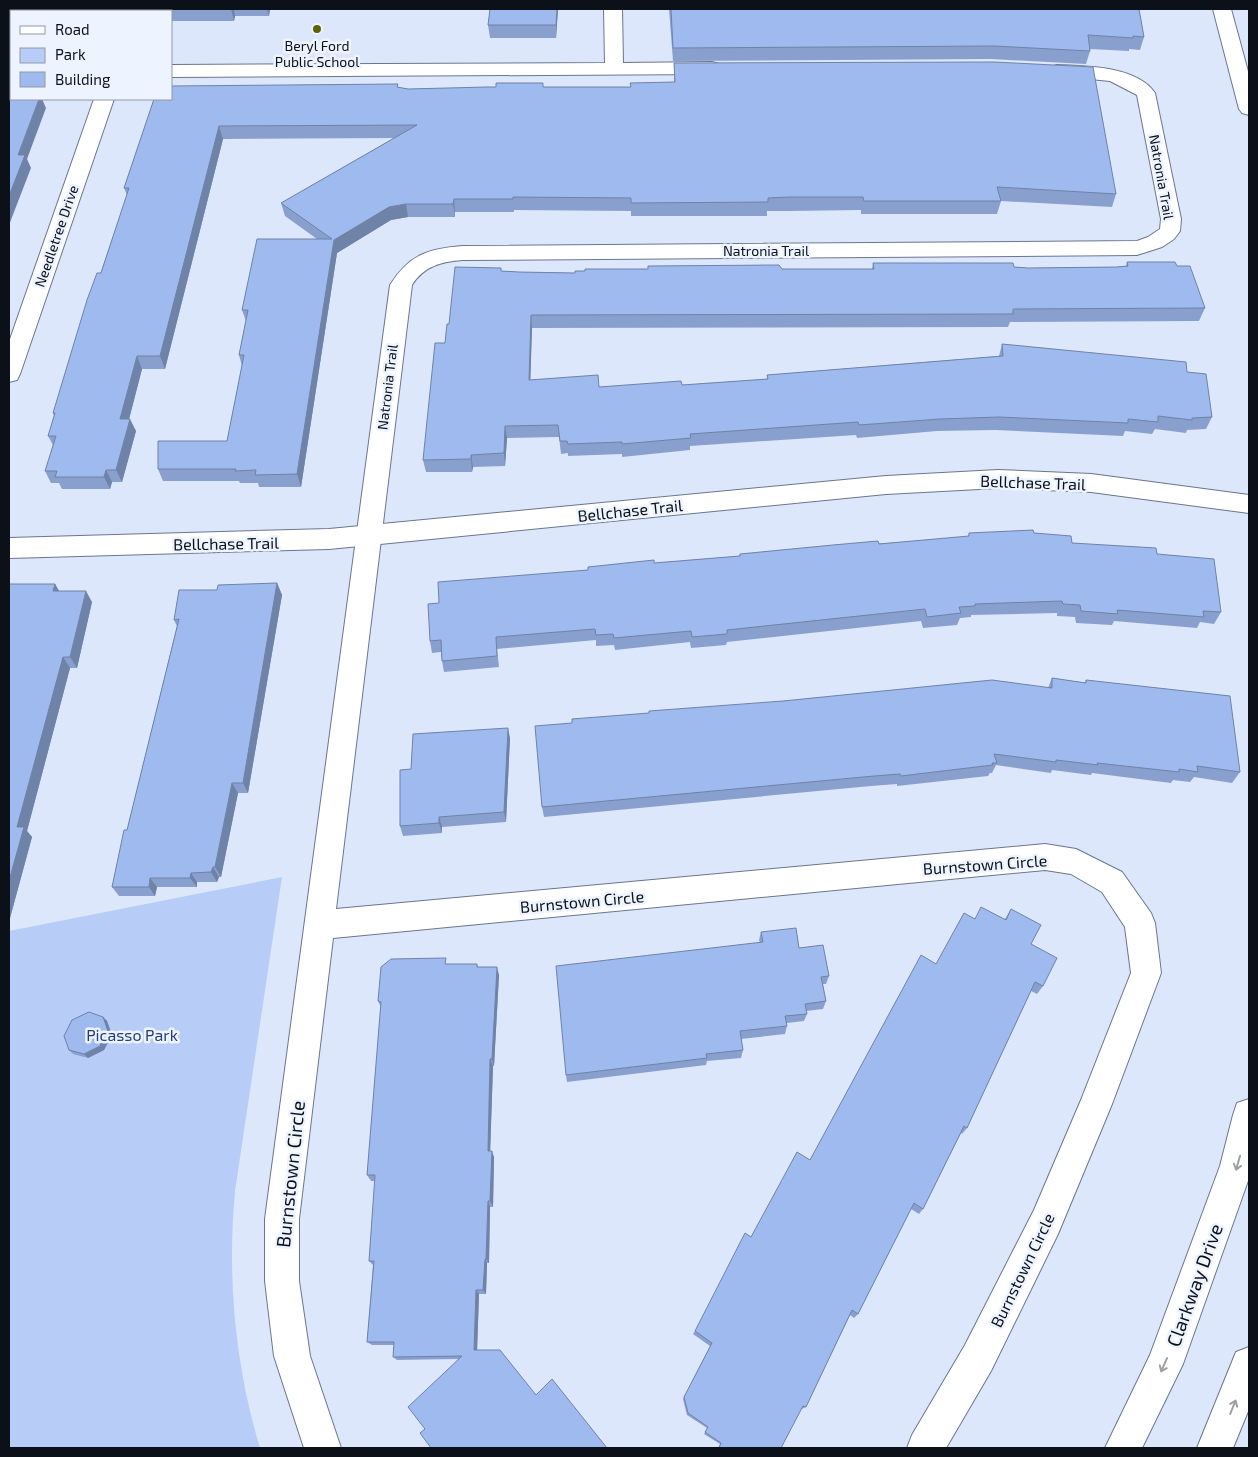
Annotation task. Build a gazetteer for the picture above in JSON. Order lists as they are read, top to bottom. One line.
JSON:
{"streets":{"street":["Natronia Trail","Needletree Drive","Bellchase Trail","Burnstown Circle","Clarkway Drive"]},"crossings":[["Natronia Trail","Bellchase Trail"],["Natronia Trail","Burnstown Circle"],["Bellchase Trail","Burnstown Circle"]],"one_way":["Clarkway Drive"],"parks":["Picasso Park"],"places":["Beryl Ford Public School"],"legend":["Road","Park","Building"]}
